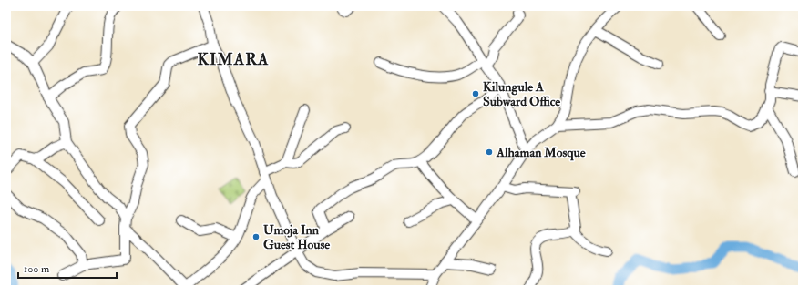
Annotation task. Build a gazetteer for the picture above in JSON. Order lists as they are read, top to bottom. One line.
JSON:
{"districts":["KIMARA"],"places":["Kilungule A Subward Office","Alhaman Mosque","Umoja Inn Guest House"],"scale_bar":"100 m"}
